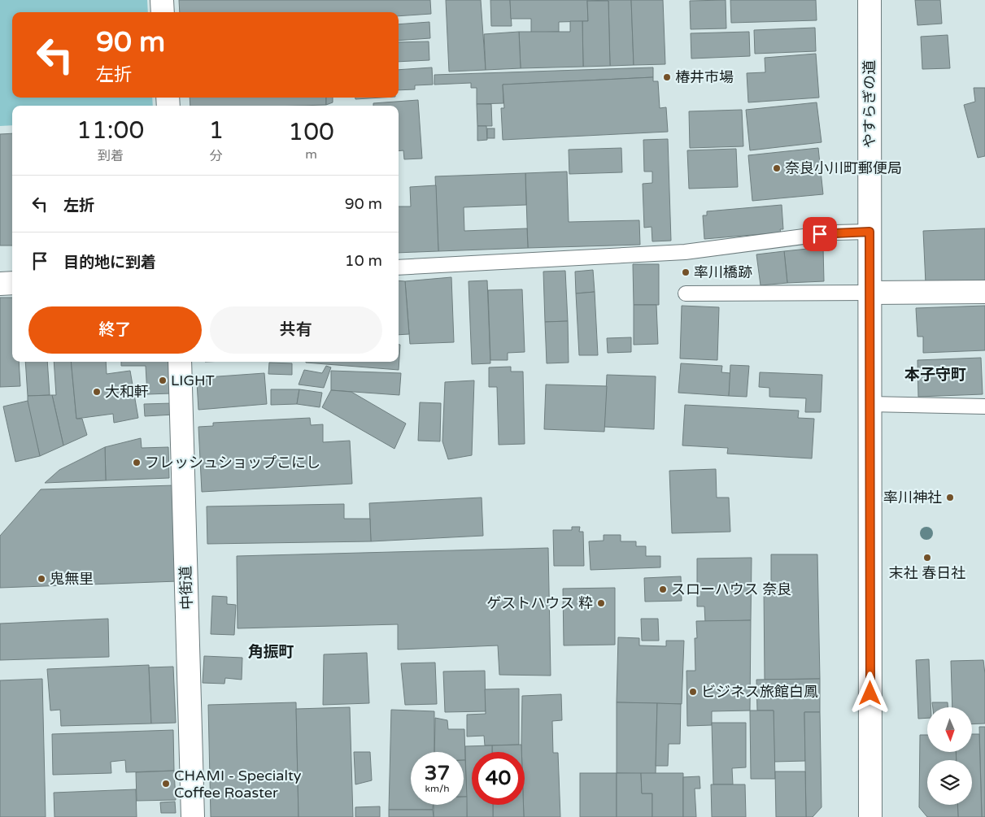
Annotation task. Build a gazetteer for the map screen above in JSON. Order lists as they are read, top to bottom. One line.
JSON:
{"streets":{"street":["やすらぎの道","中街道"]},"districts":["本子守町","角振町"],"places":["椿井市場","奈良小川町郵便局","率川橋跡","LIGHT","大和軒","フレッシュショップこにし","率川神社","末社 春日社","鬼無里","スローハウス 奈良","ゲストハウス 粋","ビジネス旅館白鳳","CHAMI - Specialty Coffee Roaster"],"north":"bottom","page":{"turn":["90 m","左折"],"eta":["11:00","到着","1","分","100","m"],"list":[{"name":"左折","value":"90 m"},{"name":"目的地に到着","value":"10 m"}],"buttons":["終了","共有"],"speed":"37 km/h","limit":"40"}}
